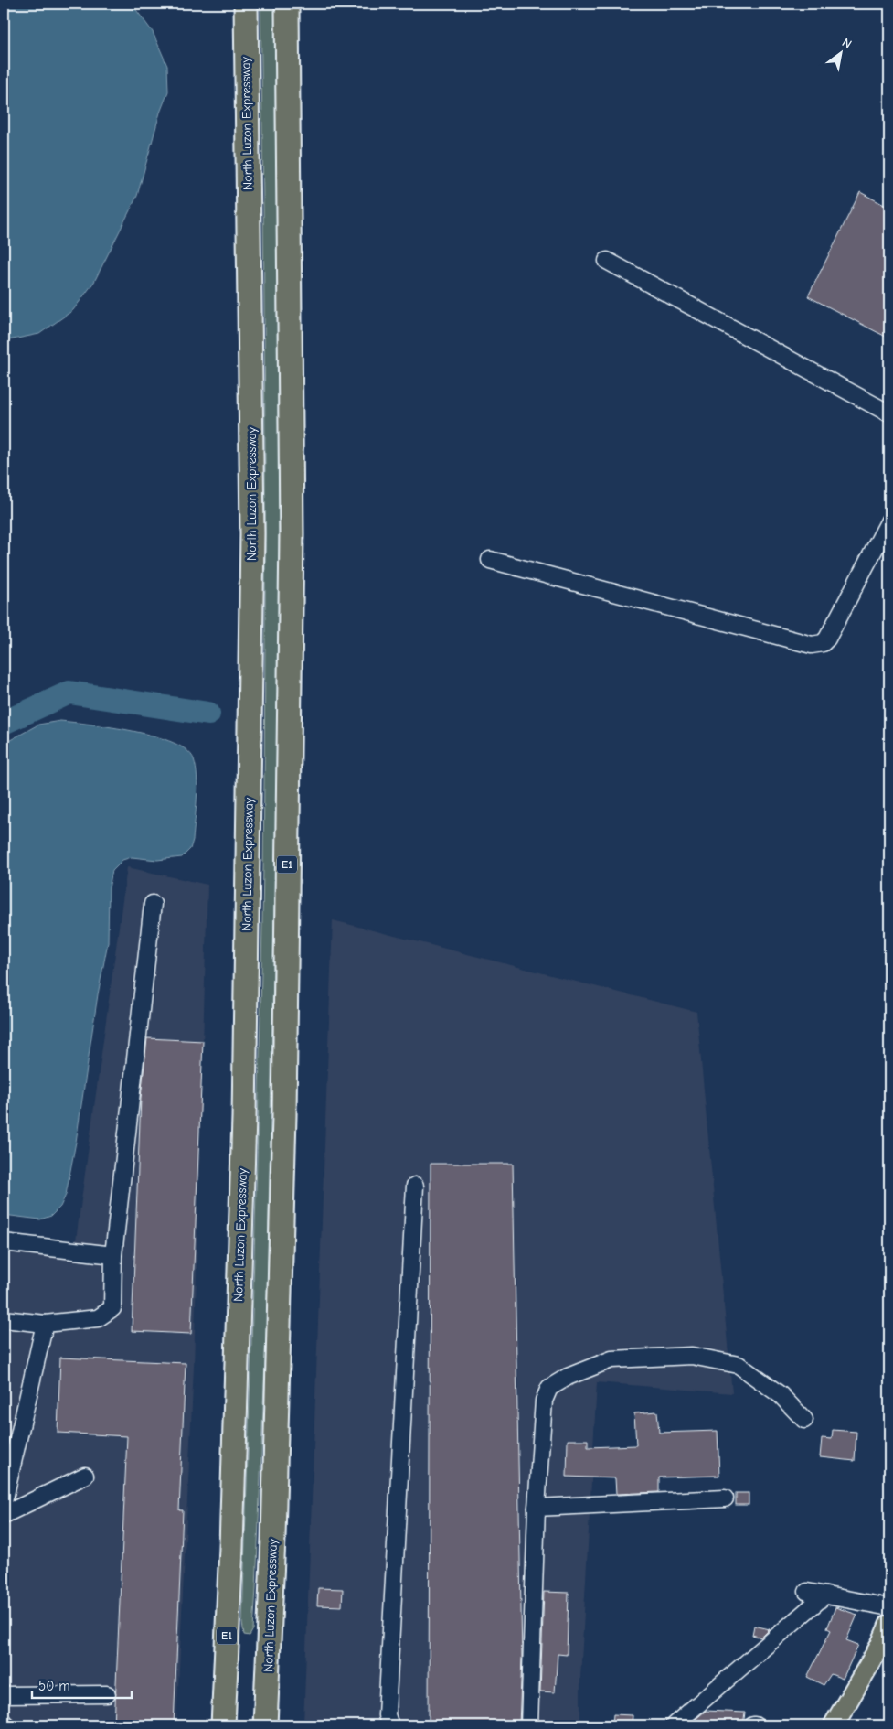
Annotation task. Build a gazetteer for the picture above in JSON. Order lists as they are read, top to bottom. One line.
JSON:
{"streets":{"highway":["North Luzon Expressway","E1"]},"scale_bar":"50 m","north":"top right"}
